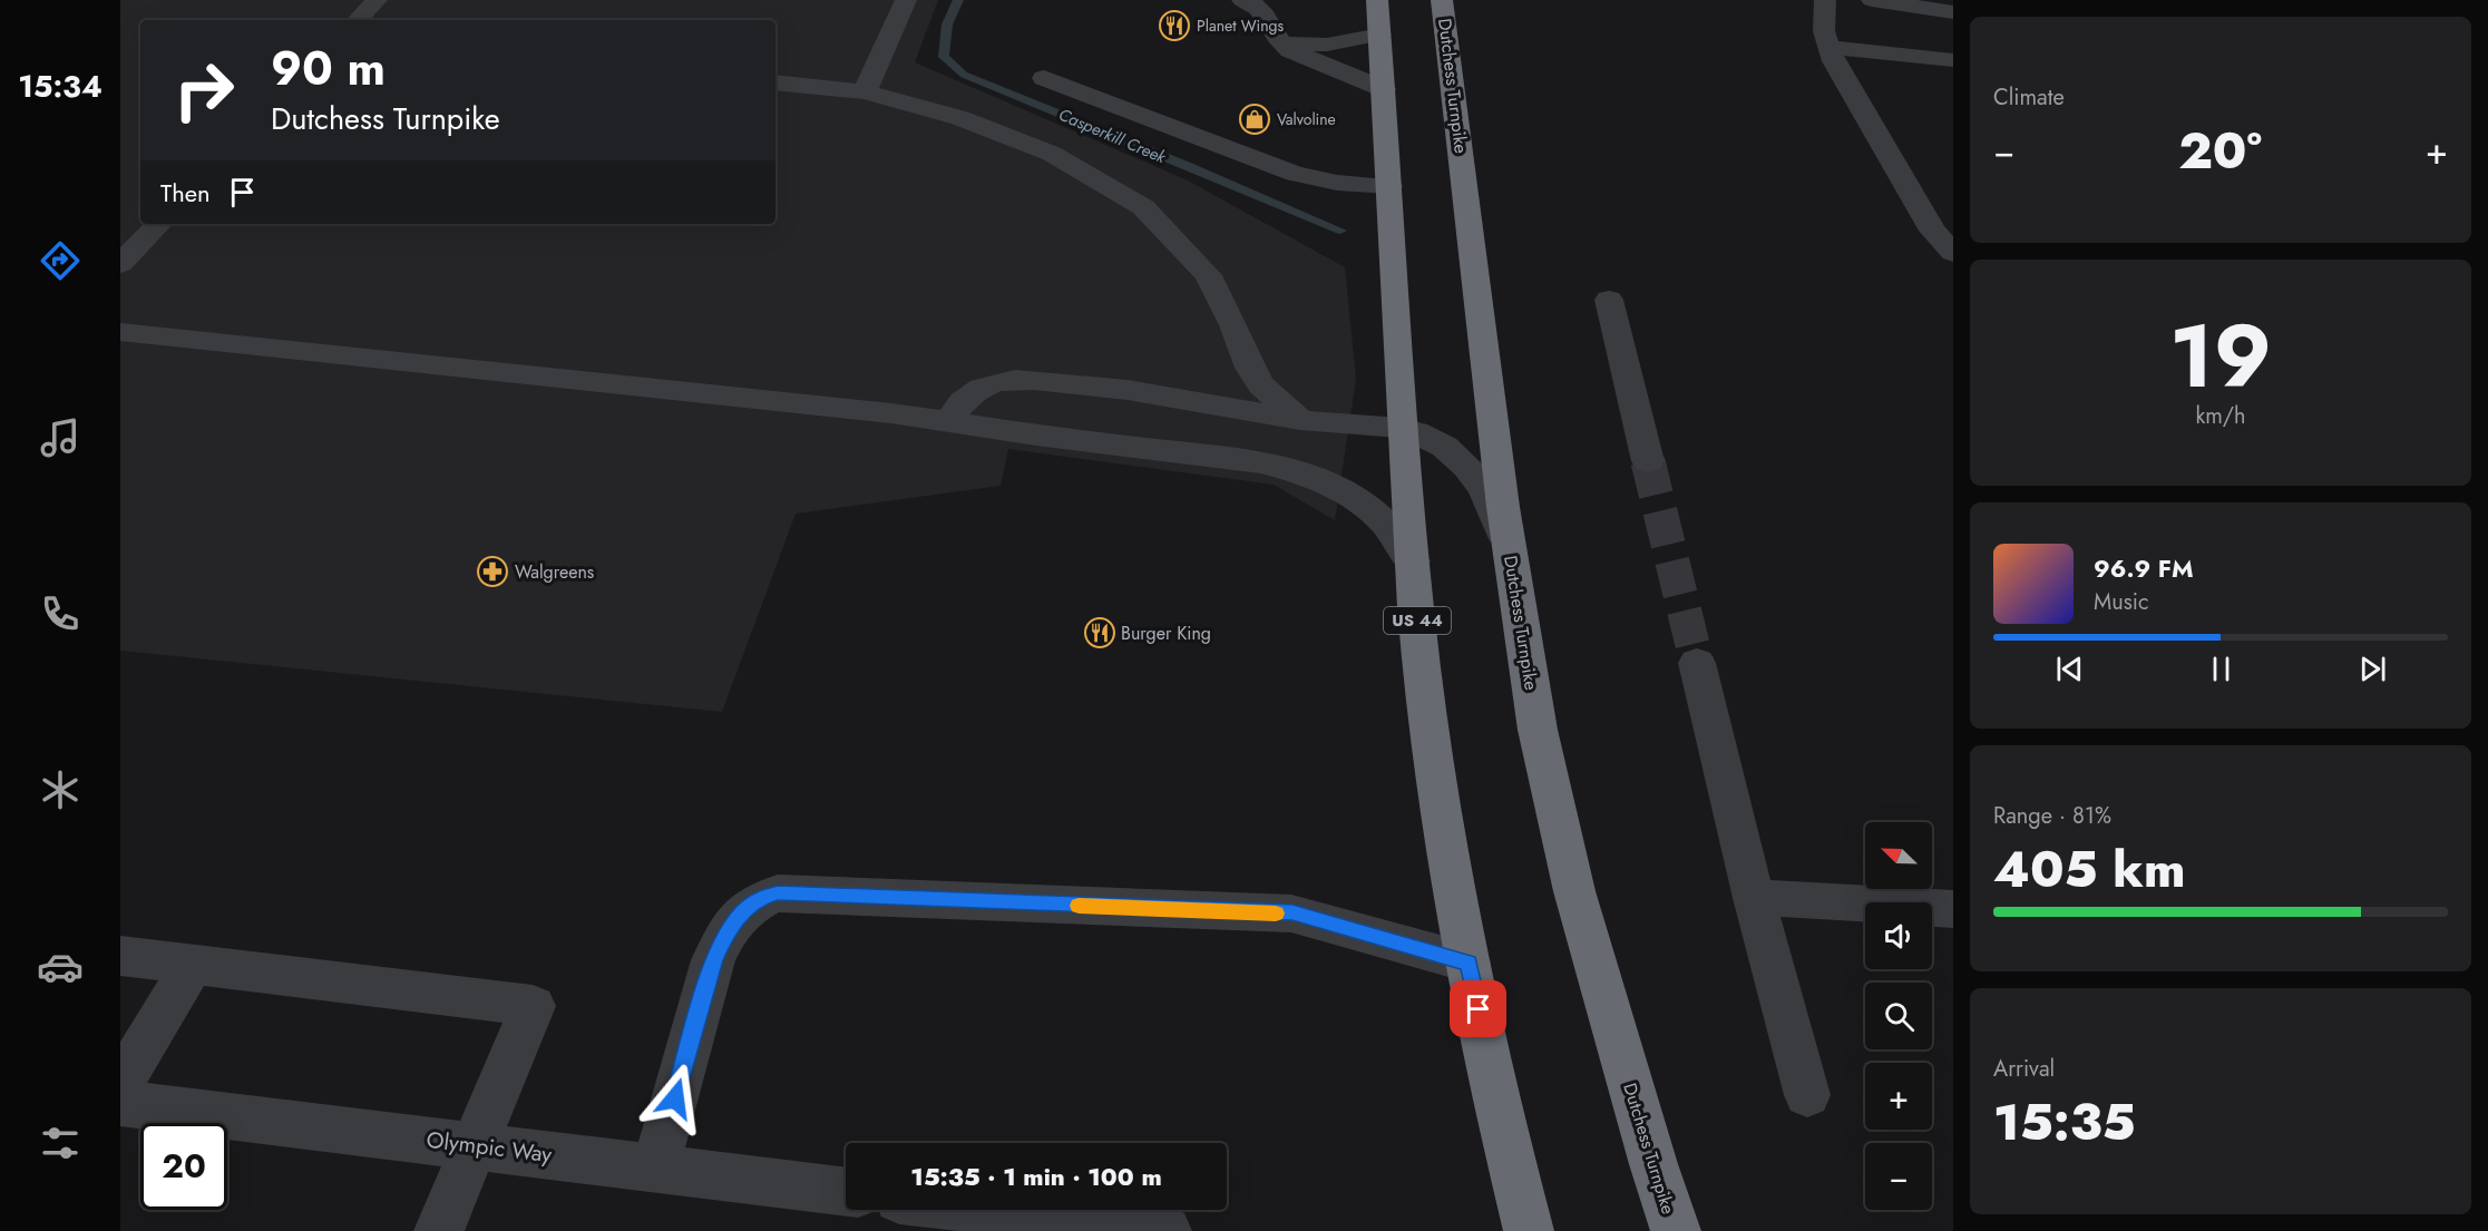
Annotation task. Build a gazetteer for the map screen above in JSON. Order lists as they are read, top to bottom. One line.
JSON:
{"streets":{"highway":["Dutchess Turnpike","US 44"],"street":["Olympic Way"]},"water":["Casperkill Creek"],"places":{"restaurant":["Planet Wings","Burger King"],"shop":["Valvoline"],"pharmacy":["Walgreens"]},"north":"top left","page":{"tabs":"15:34","tile":["Climate",["19","km/h"],["Range · 81%","405 km"],["Arrival","15:35"]],"turn":["90 m","Dutchess Turnpike"],"heat":["−","20°","+"],"then":"Then","song":["96.9 FM","Music"],"map_buttons":["+","−"],"limit":"20","trip":"15:35 · 1 min · 100 m"}}
